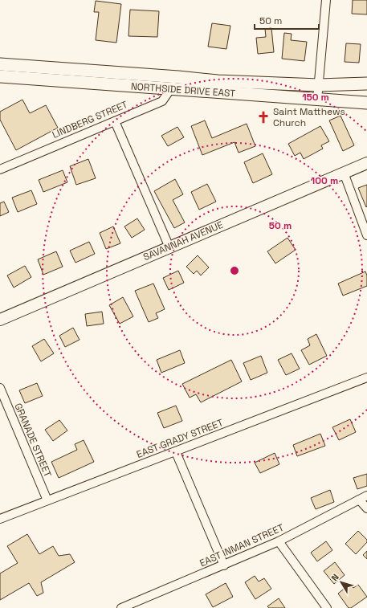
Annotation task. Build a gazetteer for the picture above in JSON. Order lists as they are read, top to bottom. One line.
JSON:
{"streets":{"main road":["NORTHSIDE DRIVE EAST"],"street":["LINDBERG STREET","SAVANNAH AVENUE","EAST GRADY STREET","GRANADE STREET","EAST INMAN STREET"]},"crossings":[["NORTHSIDE DRIVE EAST","LINDBERG STREET"],["EAST GRADY STREET","GRANADE STREET"]],"places":{"church":["Saint Matthews Church"]},"scale_bar":"50 m","north":"top left","rings":["150 m","100 m","50 m"]}
